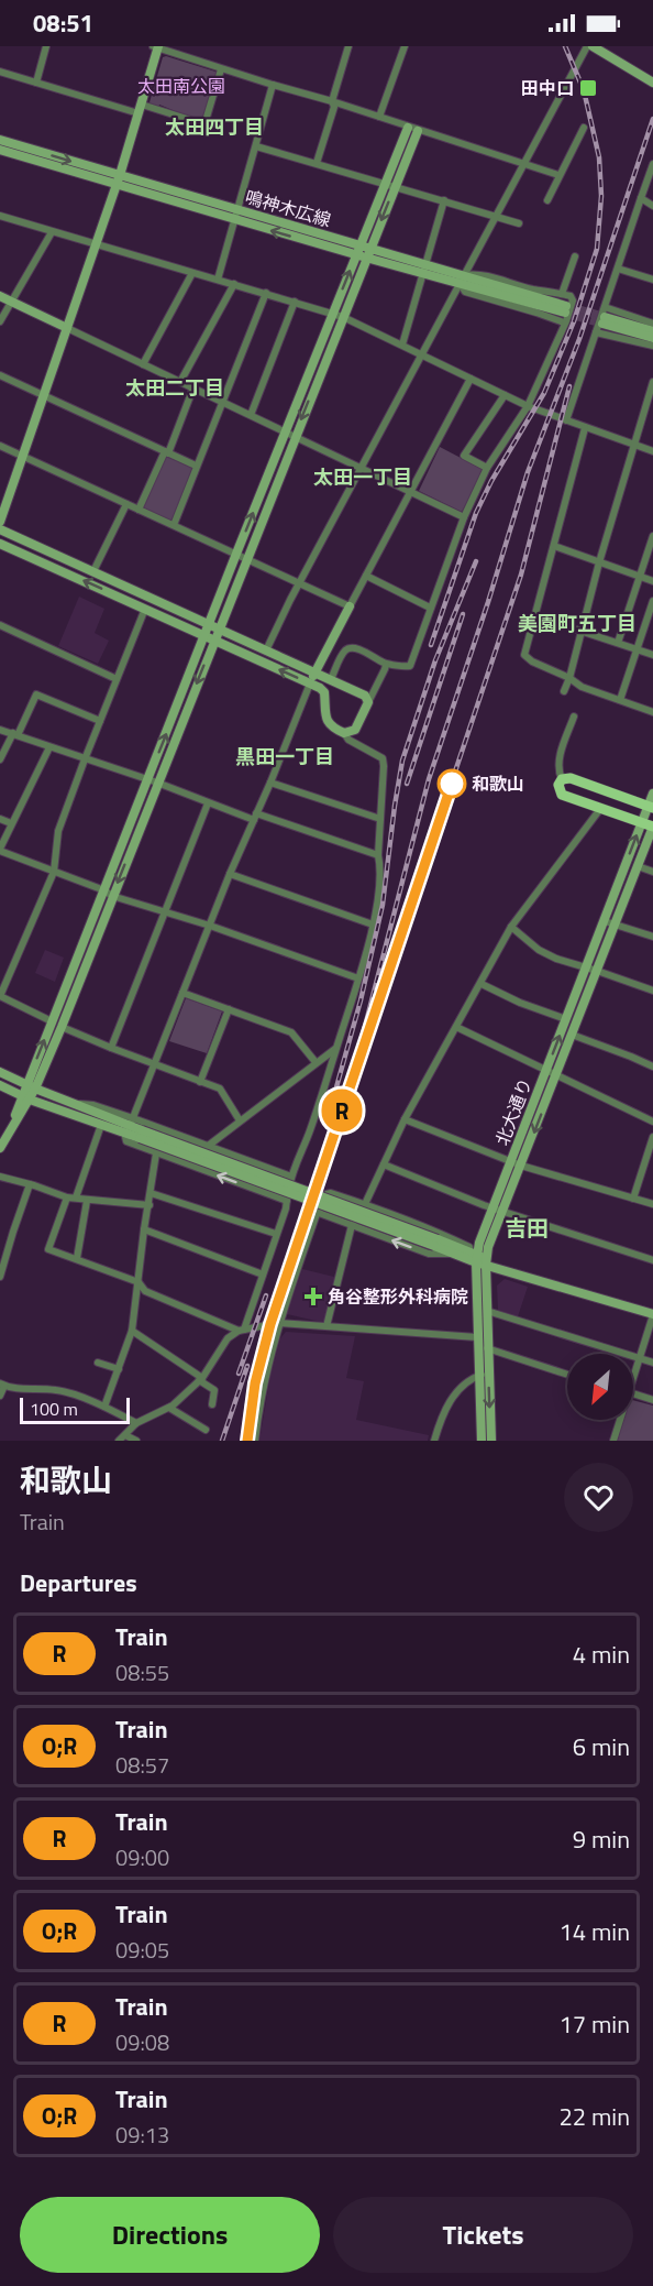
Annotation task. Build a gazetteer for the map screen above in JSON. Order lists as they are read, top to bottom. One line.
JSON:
{"streets":{"street":["鳴神木広線","北大通り"]},"districts":["太田四丁目","太田二丁目","太田一丁目","美園町五丁目","黒田一丁目","吉田"],"parks":["太田南公園"],"places":{"transit":["田中口"],"other":["和歌山"],"health":["角谷整形外科病院"]},"scale_bar":"100 m","north":"bottom left","page":{"status":"08:51","on_map":"R","scale":"100 m","heading":[["和歌山","Train"],"Departures"],"list":[{"mark":"R","name":"Train","note":"08:55","value":"4 min"},{"mark":"O;R","name":"Train","note":"08:57","value":"6 min"},{"mark":"R","name":"Train","note":"09:00","value":"9 min"},{"mark":"O;R","name":"Train","note":"09:05","value":"14 min"},{"mark":"R","name":"Train","note":"09:08","value":"17 min"},{"mark":"O;R","name":"Train","note":"09:13","value":"22 min"}],"buttons":["Directions","Tickets"]}}
